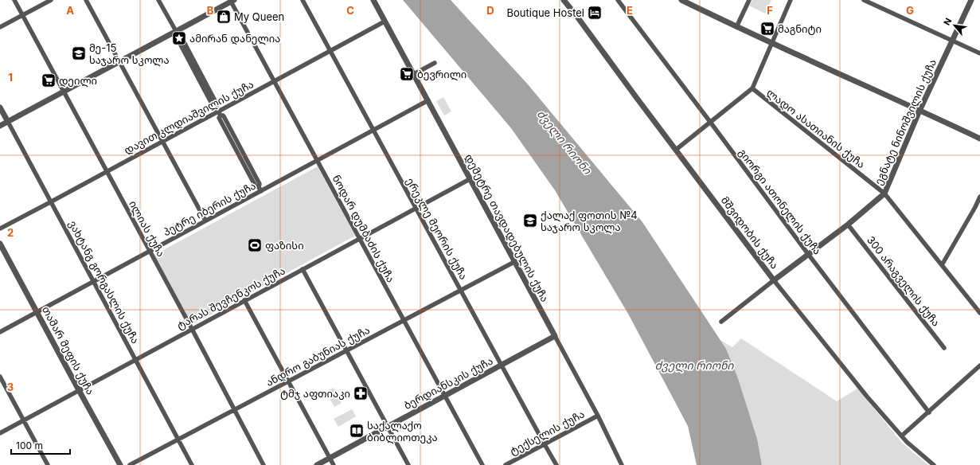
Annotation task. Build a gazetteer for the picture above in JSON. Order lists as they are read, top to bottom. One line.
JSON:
{"streets":{"street":["დავით კლდიაშვილის ქუჩა","ეგნატე ნინოშვილის ქუჩა","ლადო ასათიანის ქუჩა","გიორგი ათონელის ქუჩა","პეტრე იბერის ქუჩა","დემეტრე თავდადებულის ქუჩა","ილიას ქუჩა","ნოდარ დუმბაძის ქუჩა","ერეკლე მეორის ქუჩა","მშვიდობის ქუჩა","300 არაგველის ქუჩა","ვახტანგ გორგასლის ქუჩა","ტარას შევჩენკოს ქუჩა","თამარ მეფის ქუჩა","ანდრო გაბუნიას ქუჩა","ბერდიანსკის ქუჩა","ტექსელის ქუჩა"]},"crossings":[["დავით კლდიაშვილის ქუჩა","დემეტრე თავდადებულის ქუჩა"],["დავით კლდიაშვილის ქუჩა","ილიას ქუჩა"],["დავით კლდიაშვილის ქუჩა","ნოდარ დუმბაძის ქუჩა"],["დავით კლდიაშვილის ქუჩა","ერეკლე მეორის ქუჩა"],["დავით კლდიაშვილის ქუჩა","ვახტანგ გორგასლის ქუჩა"],["ეგნატე ნინოშვილის ქუჩა","ლადო ასათიანის ქუჩა"],["ეგნატე ნინოშვილის ქუჩა","გიორგი ათონელის ქუჩა"],["ეგნატე ნინოშვილის ქუჩა","მშვიდობის ქუჩა"],["ეგნატე ნინოშვილის ქუჩა","300 არაგველის ქუჩა"],["პეტრე იბერის ქუჩა","დემეტრე თავდადებულის ქუჩა"],["პეტრე იბერის ქუჩა","ილიას ქუჩა"],["პეტრე იბერის ქუჩა","ნოდარ დუმბაძის ქუჩა"],["პეტრე იბერის ქუჩა","ერეკლე მეორის ქუჩა"],["პეტრე იბერის ქუჩა","ვახტანგ გორგასლის ქუჩა"],["პეტრე იბერის ქუჩა","თამარ მეფის ქუჩა"],["დემეტრე თავდადებულის ქუჩა","ტარას შევჩენკოს ქუჩა"],["დემეტრე თავდადებულის ქუჩა","ანდრო გაბუნიას ქუჩა"],["დემეტრე თავდადებულის ქუჩა","ბერდიანსკის ქუჩა"],["დემეტრე თავდადებულის ქუჩა","ტექსელის ქუჩა"],["ილიას ქუჩა","ტარას შევჩენკოს ქუჩა"],["ილიას ქუჩა","ანდრო გაბუნიას ქუჩა"],["ნოდარ დუმბაძის ქუჩა","ტარას შევჩენკოს ქუჩა"],["ნოდარ დუმბაძის ქუჩა","ანდრო გაბუნიას ქუჩა"],["ნოდარ დუმბაძის ქუჩა","ბერდიანსკის ქუჩა"],["ერეკლე მეორის ქუჩა","ტარას შევჩენკოს ქუჩა"],["ერეკლე მეორის ქუჩა","ანდრო გაბუნიას ქუჩა"],["ერეკლე მეორის ქუჩა","ბერდიანსკის ქუჩა"],["ერეკლე მეორის ქუჩა","ტექსელის ქუჩა"],["ვახტანგ გორგასლის ქუჩა","ტარას შევჩენკოს ქუჩა"],["ვახტანგ გორგასლის ქუჩა","ანდრო გაბუნიას ქუჩა"],["ტარას შევჩენკოს ქუჩა","თამარ მეფის ქუჩა"]],"water":["ძველი რიონი"],"places":{"hotel":["Boutique Hostel"],"shop":["My Queen"],"supermarket":["მაგნიტი","ბევრილი","დეილი"],"place":["ამირან დანელია"],"school or university":["მე-15 საჯარო სკოლა","ქალაქ ფოთის №4 საჯარო სკოლა"],"sports":["ფაზისი"],"pharmacy":["ტმჯ აფთიაკი"],"library":["საქალაქო ბიბლიოთეკა"]},"scale_bar":"100 m","north":"top left","grid":{"columns":["A","B","C","D","E","F","G"],"rows":["1","2","3"]}}
